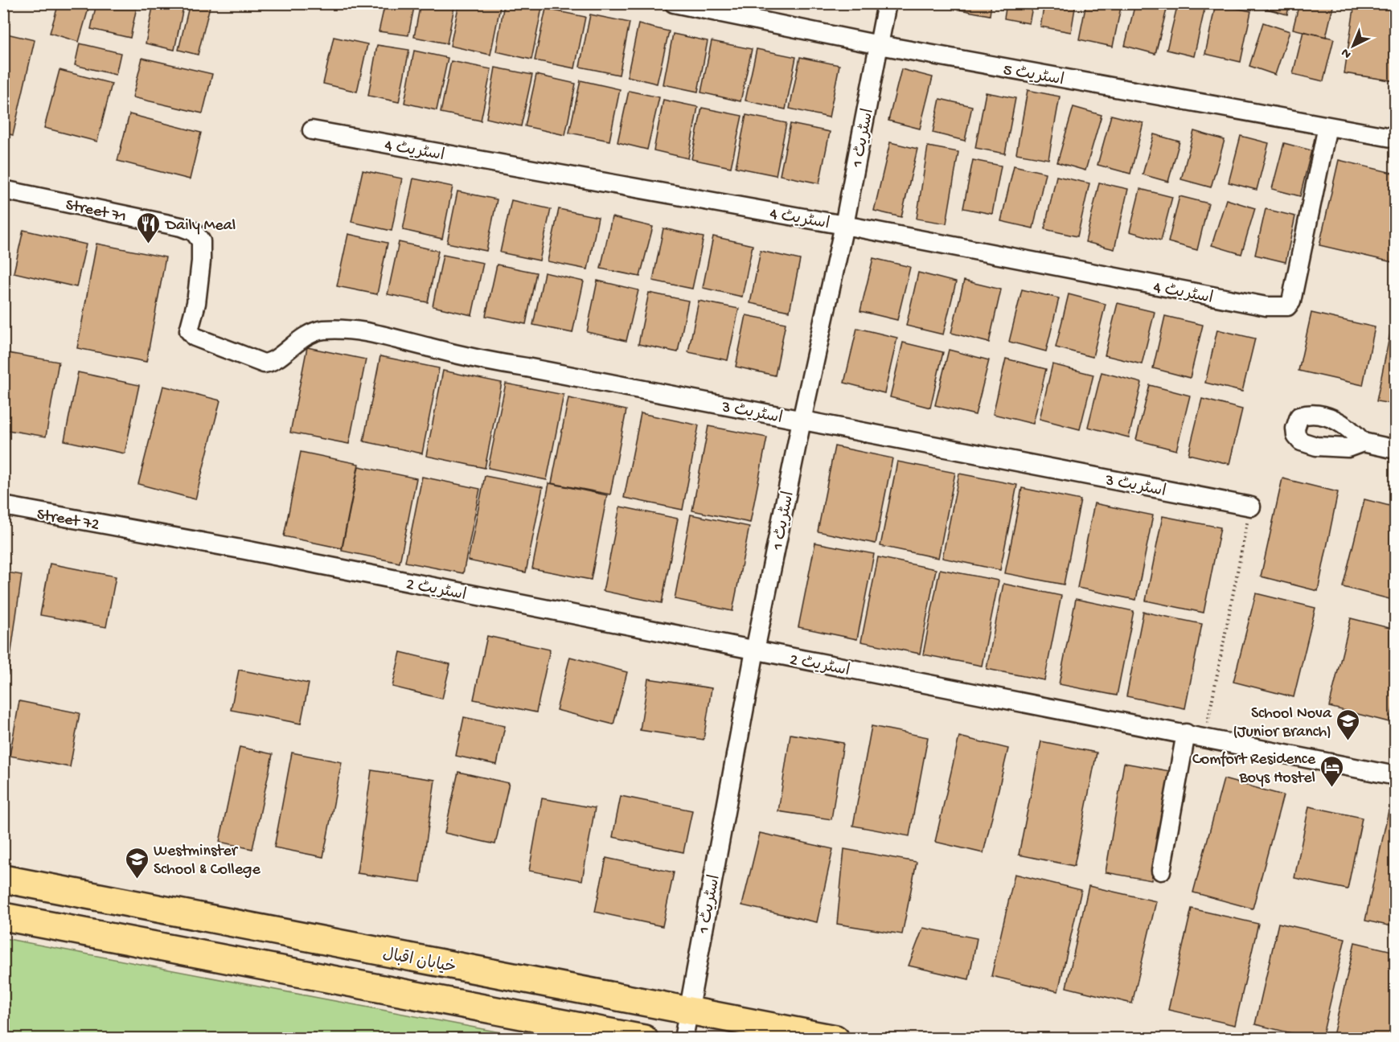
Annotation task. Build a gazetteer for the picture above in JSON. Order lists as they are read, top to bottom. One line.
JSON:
{"streets":{"main road":["خیابان اقبال"],"street":["اسٹریٹ 5","اسٹریٹ 1","اسٹریٹ 4","Street 71","اسٹریٹ 3","Street 72","اسٹریٹ 2"]},"crossings":[["اسٹریٹ 5","اسٹریٹ 1"],["اسٹریٹ 5","اسٹریٹ 4"],["اسٹریٹ 1","اسٹریٹ 4"],["اسٹریٹ 1","اسٹریٹ 3"],["اسٹریٹ 1","اسٹریٹ 2"],["اسٹریٹ 1","خیابان اقبال"],["Street 71","اسٹریٹ 3"],["Street 72","اسٹریٹ 2"]],"places":{"restaurant":["Daily Meal"],"school or university":["School Nova (Junior Branch)","Westminster School & College"],"hotel":["Comfort Residence Boys Hostel"]},"north":"bottom left"}
